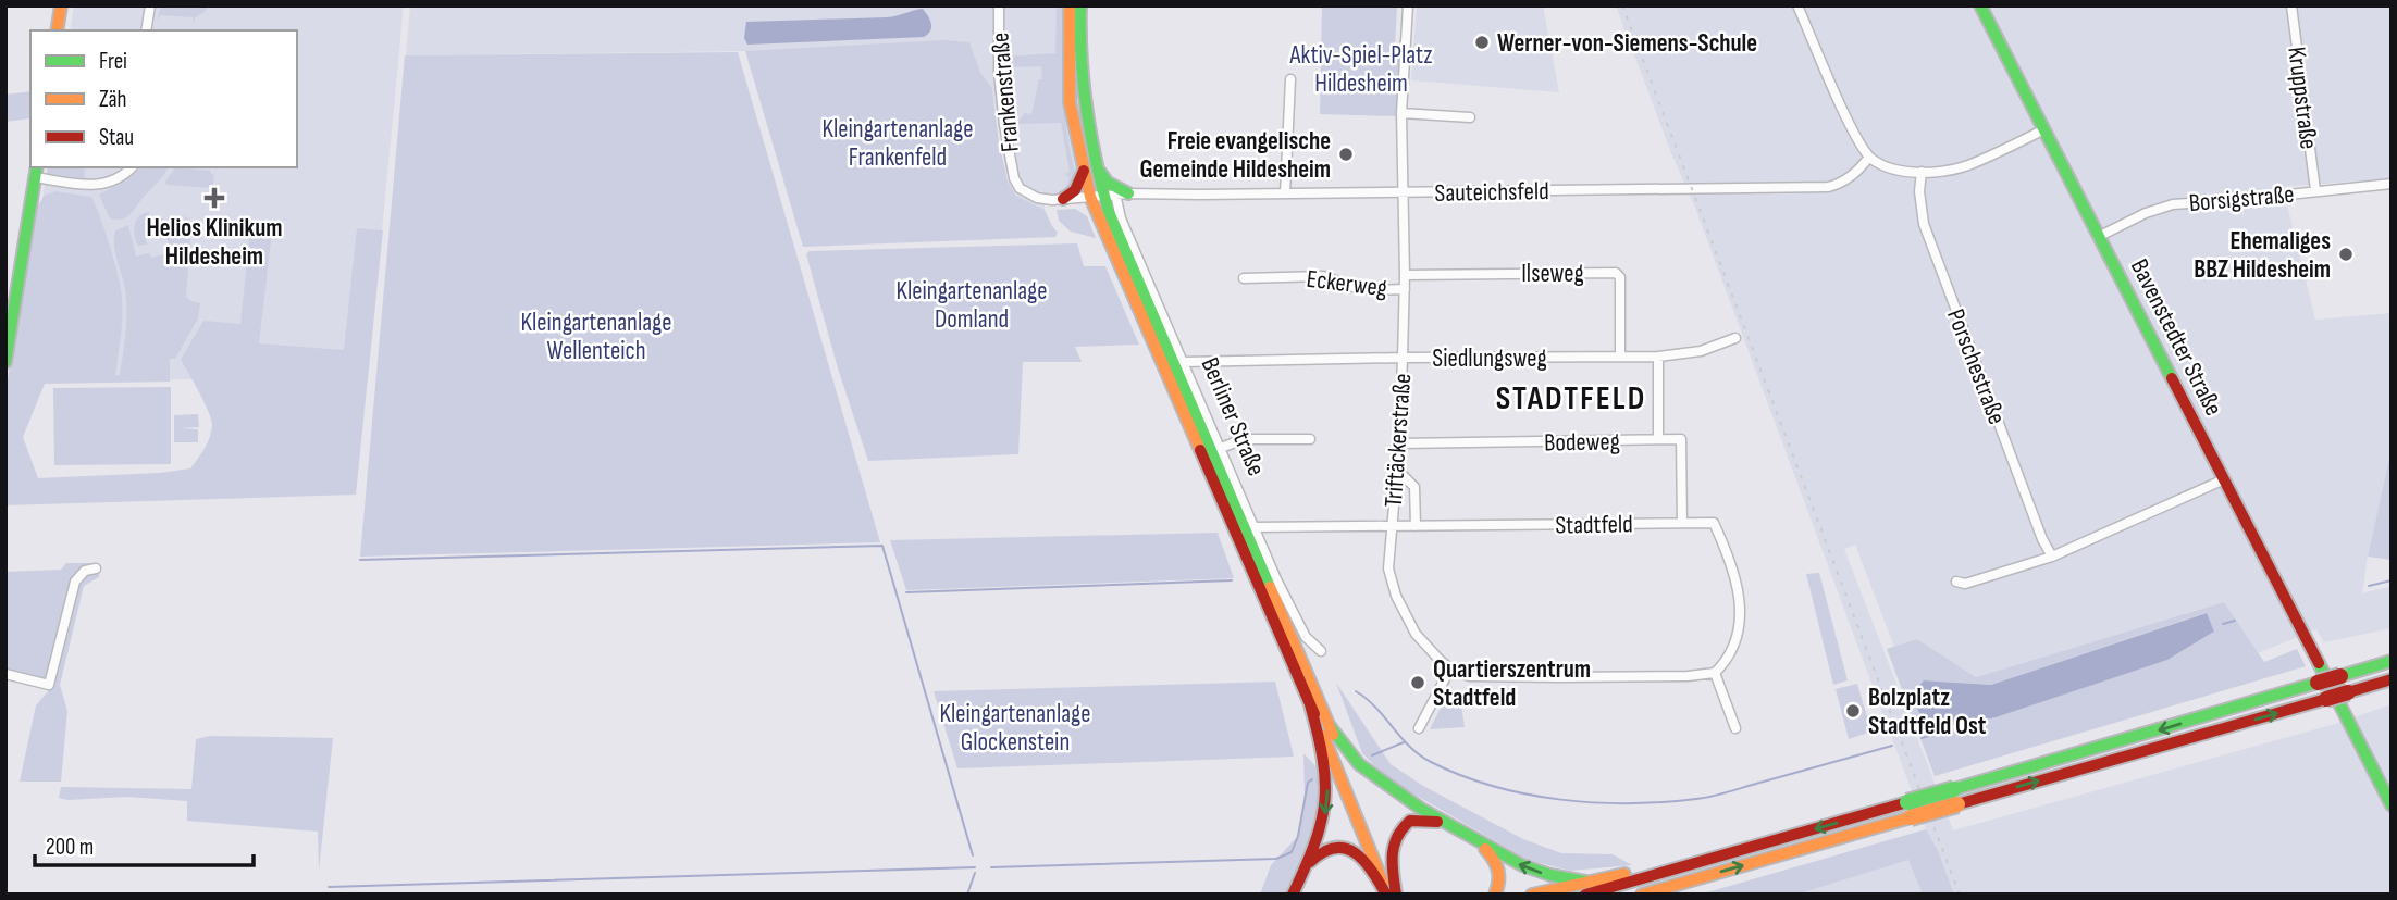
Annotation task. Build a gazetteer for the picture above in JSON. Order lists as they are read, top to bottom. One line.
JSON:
{"streets":{"main road":["Bavenstedter Straße","Berliner Straße"],"street":["Frankenstraße","Kruppstraße","Sauteichsfeld","Borsigstraße","Ilseweg","Eckerweg","Siedlungsweg","Porschestraße","Triftäckerstraße","Bodeweg","Stadtfeld"]},"crossings":[["Kruppstraße","Borsigstraße"],["Sauteichsfeld","Berliner Straße"],["Sauteichsfeld","Triftäckerstraße"],["Borsigstraße","Bavenstedter Straße"],["Ilseweg","Siedlungsweg"],["Ilseweg","Triftäckerstraße"],["Eckerweg","Triftäckerstraße"],["Siedlungsweg","Berliner Straße"],["Siedlungsweg","Triftäckerstraße"],["Berliner Straße","Stadtfeld"],["Triftäckerstraße","Bodeweg"],["Triftäckerstraße","Stadtfeld"]],"districts":["STADTFELD"],"parks":["Aktiv-Spiel-Platz Hildesheim","Kleingartenanlage Frankenfeld","Kleingartenanlage Domland","Kleingartenanlage Wellenteich","Kleingartenanlage Glockenstein"],"places":{"other":["Werner-von-Siemens-Schule","Freie evangelische Gemeinde Hildesheim","Ehemaliges BBZ Hildesheim","Quartierszentrum Stadtfeld","Bolzplatz Stadtfeld Ost"],"health":["Helios Klinikum Hildesheim"]},"legend":["Frei","Zäh","Stau"],"scale_bar":"200 m"}
